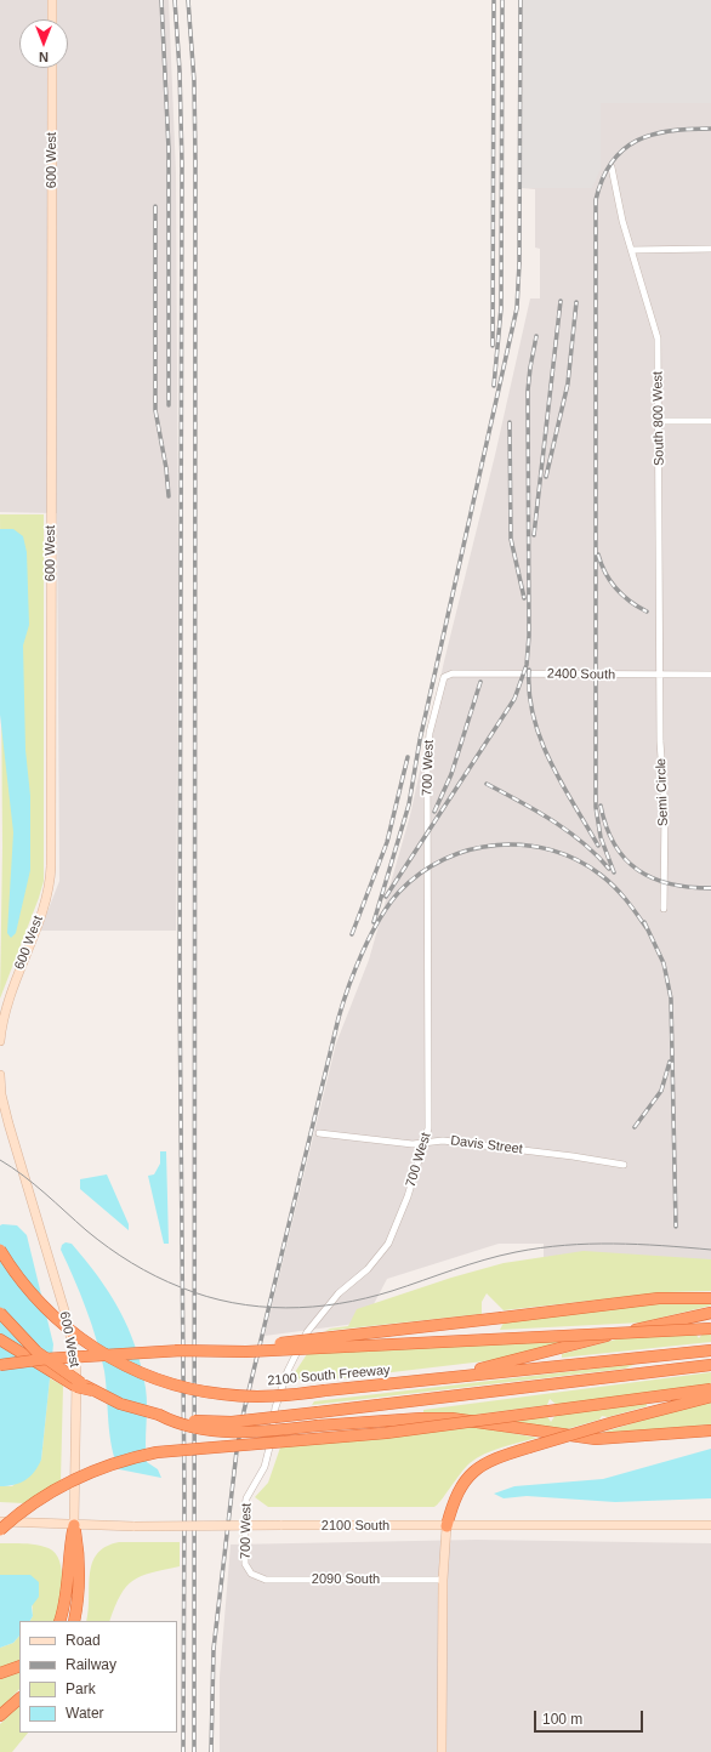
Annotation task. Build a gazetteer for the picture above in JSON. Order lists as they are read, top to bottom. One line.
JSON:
{"streets":{"highway":["2100 South Freeway"],"street":["600 West","South 800 West","2400 South","700 West","Semi Circle","Davis Street","2100 South","2090 South"]},"crossings":[["600 West","2100 South"],["South 800 West","2400 South"],["South 800 West","Semi Circle"],["2400 South","700 West"],["2400 South","Semi Circle"],["700 West","Davis Street"],["700 West","2090 South"]],"legend":["Road","Railway","Park","Water"],"scale_bar":"100 m","north":"bottom"}
